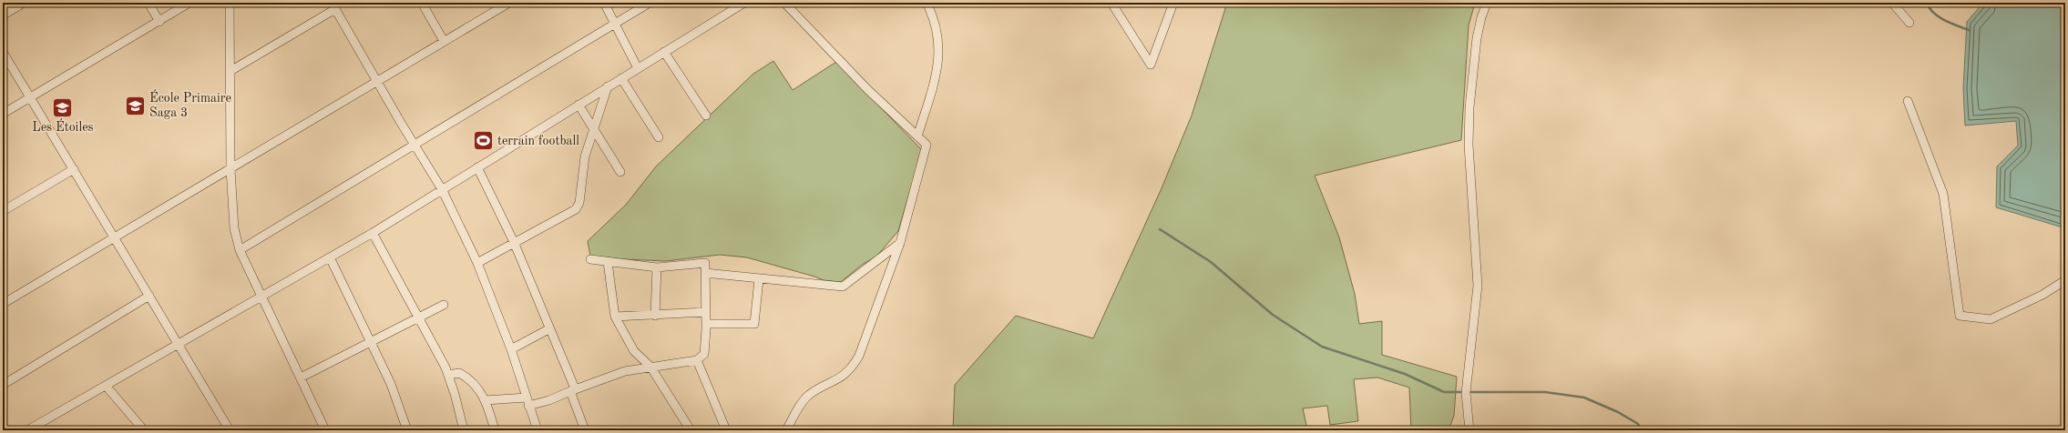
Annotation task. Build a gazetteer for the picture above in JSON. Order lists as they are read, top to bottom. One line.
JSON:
{"places":{"school or university":["École Primaire Saga 3","Les Étoiles"],"sports":["terrain football"]}}
